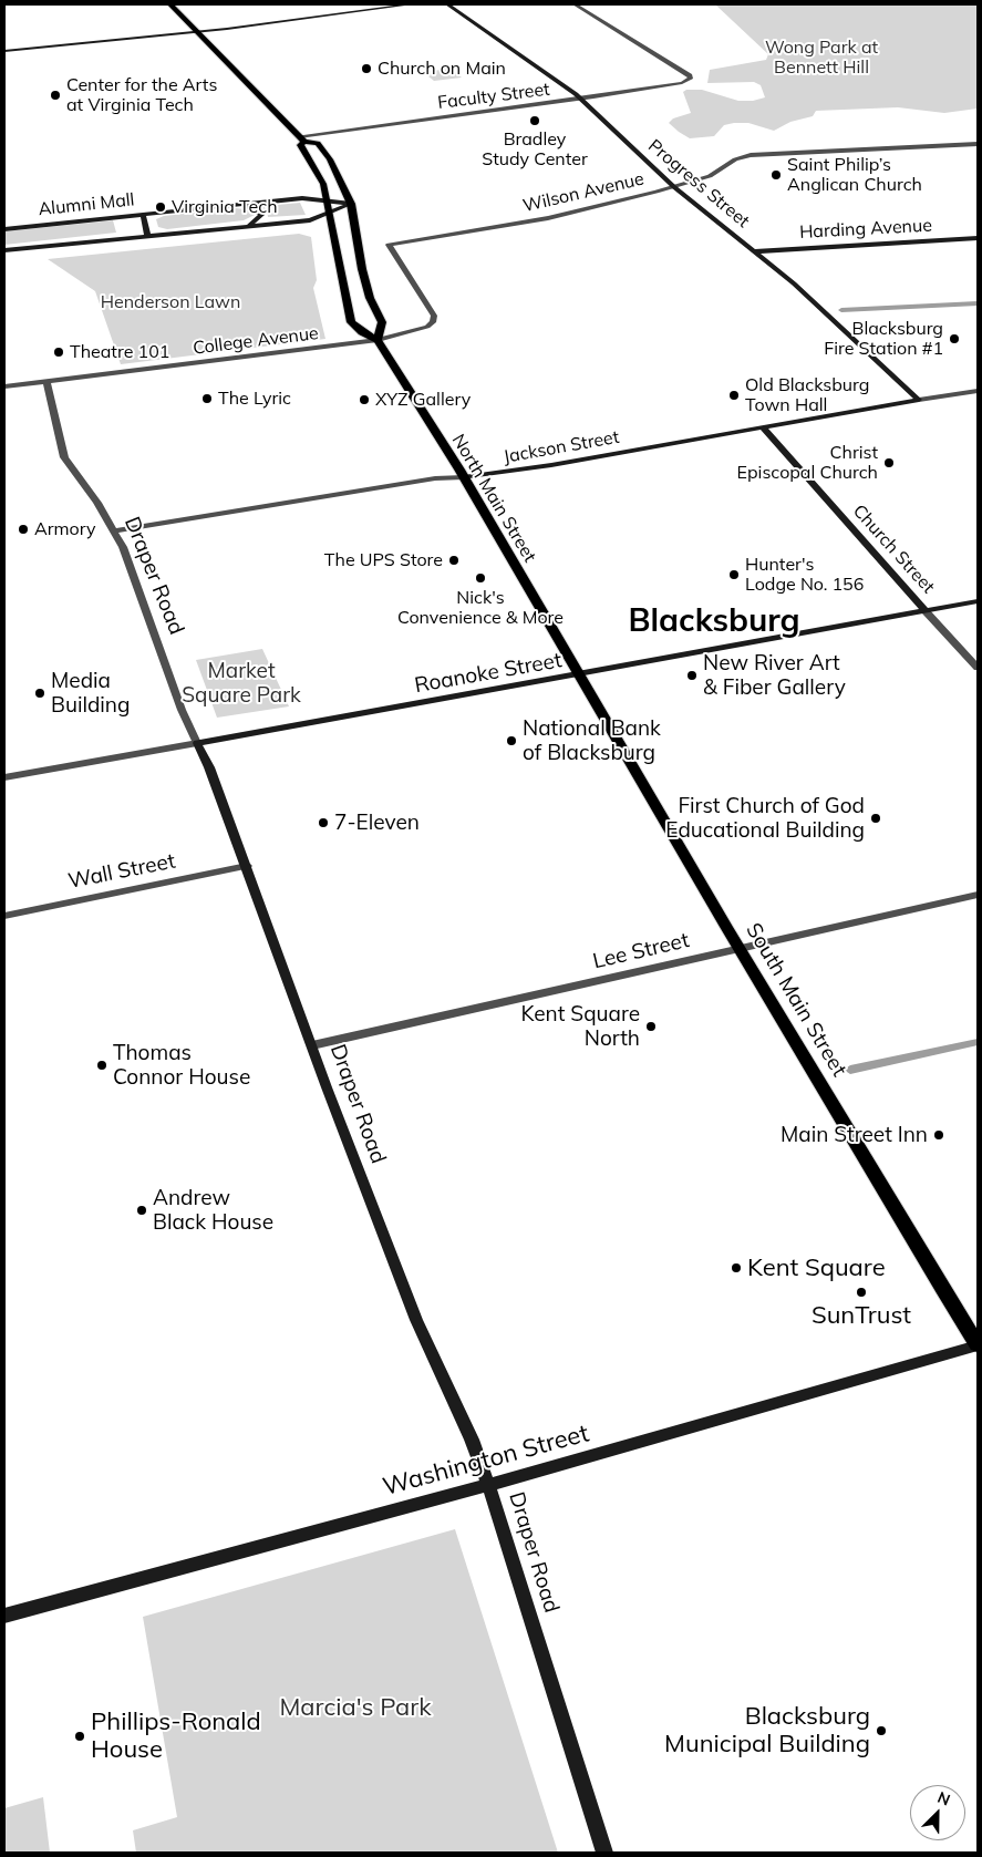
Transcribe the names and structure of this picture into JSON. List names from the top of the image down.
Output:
{
  "streets": {
    "main road": ["North Main Street", "South Main Street"],
    "street": [
      "Faculty Street",
      "Progress Street",
      "Wilson Avenue",
      "Alumni Mall",
      "Harding Avenue",
      "College Avenue",
      "Jackson Street",
      "Church Street",
      "Draper Road",
      "Roanoke Street",
      "Wall Street",
      "Lee Street",
      "Washington Street"
    ]
  },
  "crossings": [
    ["Faculty Street", "Progress Street"],
    ["Faculty Street", "North Main Street"],
    ["Progress Street", "Wilson Avenue"],
    ["Progress Street", "Harding Avenue"],
    ["Progress Street", "Jackson Street"],
    ["Wilson Avenue", "College Avenue"],
    ["Alumni Mall", "North Main Street"],
    ["College Avenue", "North Main Street"],
    ["College Avenue", "Draper Road"],
    ["Jackson Street", "North Main Street"],
    ["Jackson Street", "Church Street"],
    ["Jackson Street", "Draper Road"],
    ["North Main Street", "Roanoke Street"],
    ["North Main Street", "South Main Street"],
    ["Church Street", "Roanoke Street"],
    ["Draper Road", "Roanoke Street"],
    ["Draper Road", "Wall Street"],
    ["Draper Road", "Lee Street"],
    ["Draper Road", "Washington Street"],
    ["Roanoke Street", "South Main Street"],
    ["Lee Street", "South Main Street"],
    ["South Main Street", "Washington Street"]
  ],
  "districts": ["Blacksburg"],
  "parks": [
    "Wong Park at Bennett Hill",
    "Henderson Lawn",
    "Market Square Park",
    "Marcia's Park"
  ],
  "places": [
    "Church on Main",
    "Center for the Arts at Virginia Tech",
    "Bradley Study Center",
    "Saint Philip’s Anglican Church",
    "Virginia Tech",
    "Blacksburg Fire Station #1",
    "Theatre 101",
    "Old Blacksburg Town Hall",
    "The Lyric",
    "XYZ Gallery",
    "Christ Episcopal Church",
    "Armory",
    "The UPS Store",
    "Hunter's Lodge No. 156",
    "Nick's Convenience & More",
    "New River Art & Fiber Gallery",
    "Media Building",
    "National Bank of Blacksburg",
    "First Church of God Educational Building",
    "7-Eleven",
    "Kent Square North",
    "Thomas Connor House",
    "Main Street Inn",
    "Andrew Black House",
    "Kent Square",
    "SunTrust",
    "Blacksburg Municipal Building",
    "Phillips-Ronald House"
  ],
  "north": "top right"
}
